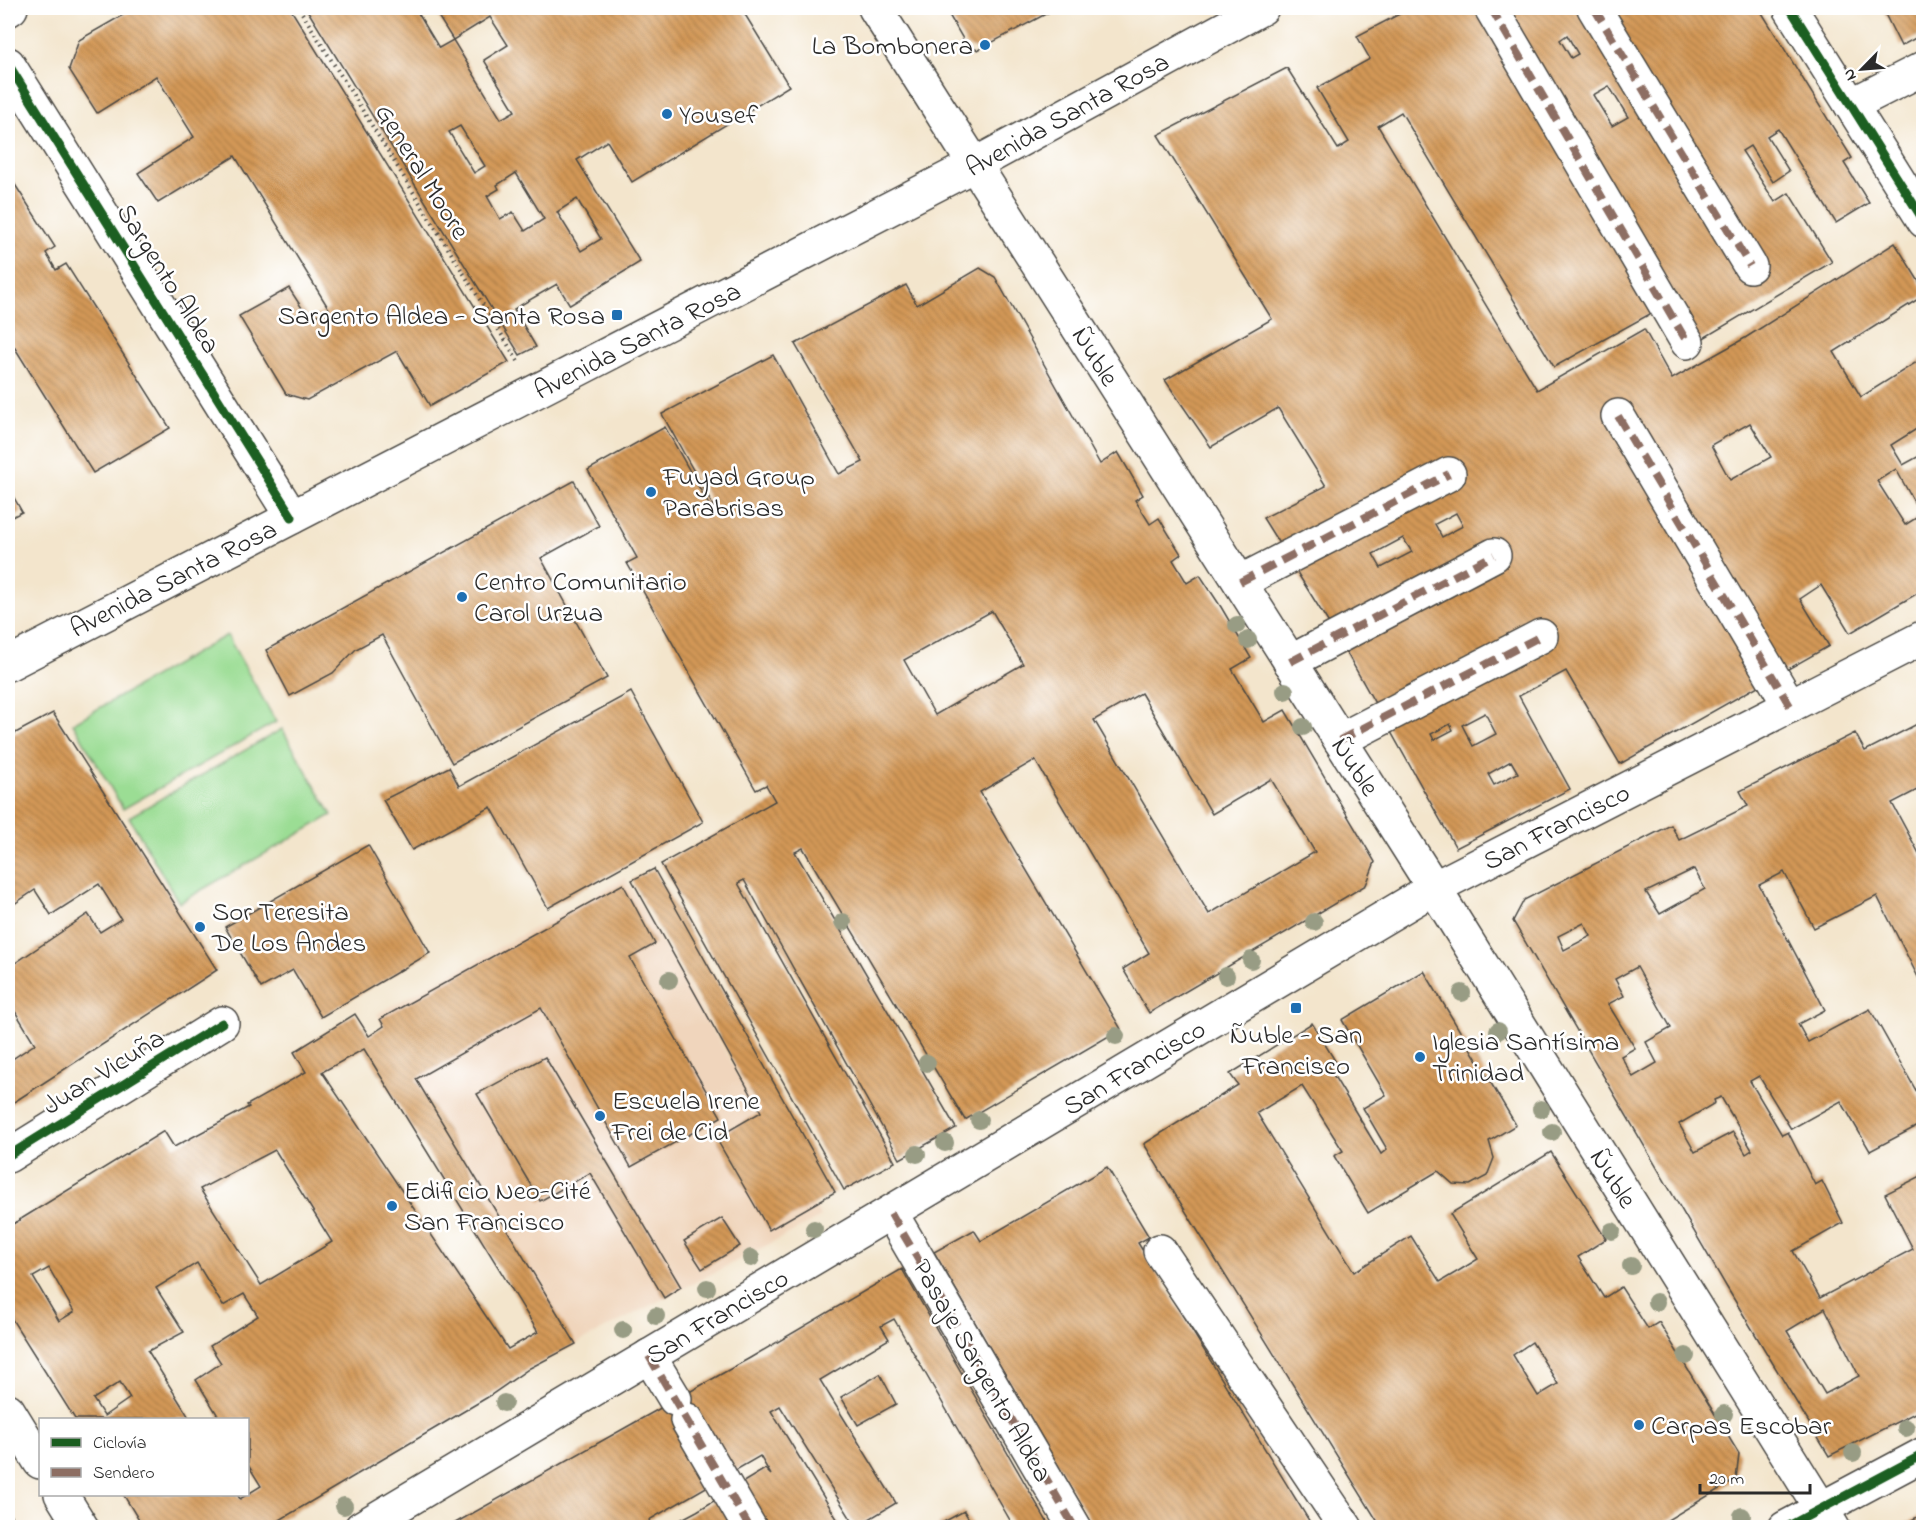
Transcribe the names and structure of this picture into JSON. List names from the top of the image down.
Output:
{
  "streets": {
    "main road": [
      "Avenida Santa Rosa",
      "Sargento Aldea",
      "Ñuble",
      "San Francisco",
      "Juan Vicuña",
      "Pasaje Sargento Aldea"
    ],
    "path": ["General Moore"]
  },
  "crossings": [
    ["Avenida Santa Rosa", "Sargento Aldea"],
    ["Avenida Santa Rosa", "Ñuble"],
    ["Ñuble", "San Francisco"],
    ["San Francisco", "Pasaje Sargento Aldea"]
  ],
  "places": {
    "other": [
      "La Bombonera",
      "Yousef",
      "Fuyad Group Parabrisas",
      "Centro Comunitario Carol Urzua",
      "Sor Teresita De Los Andes",
      "Iglesia Santísima Trinidad",
      "Escuela Irene Frei de Cid",
      "Edificio Neo-Cité San Francisco",
      "Carpas Escobar"
    ],
    "transit": ["Sargento Aldea - Santa Rosa", "Ñuble - San Francisco"]
  },
  "legend": ["Ciclovía", "Sendero"],
  "scale_bar": "20 m",
  "north": "bottom left"
}
